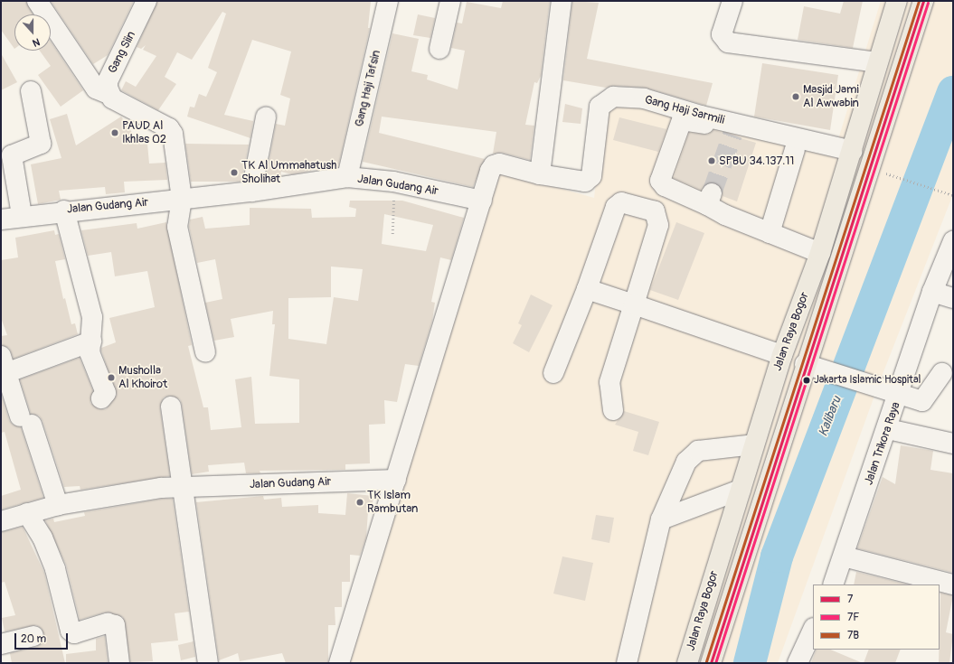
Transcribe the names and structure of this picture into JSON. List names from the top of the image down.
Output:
{
  "streets": {
    "highway": ["Jalan Raya Bogor"],
    "street": [
      "Gang Siin",
      "Gang Haji Tafsin",
      "Gang Haji Sarmili",
      "Jalan Gudang Air",
      "Jalan Trikora Raya"
    ]
  },
  "crossings": [
    ["Gang Haji Tafsin", "Jalan Gudang Air"],
    ["Gang Haji Sarmili", "Jalan Raya Bogor"]
  ],
  "water": ["Kalibaru"],
  "places": [
    "Masjid Jami Al Awwabin",
    "PAUD Al Ikhlas 02",
    "SPBU 34.137.11",
    "TK Al Ummahatush Sholihat",
    "Musholla Al Khoirot",
    "Jakarta Islamic Hospital",
    "TK Islam Rambutan"
  ],
  "lines": ["transit line 7", "transit line 7B", "transit line 7F"],
  "legend": ["7", "7F", "7B"],
  "scale_bar": "20 m",
  "north": "bottom"
}
